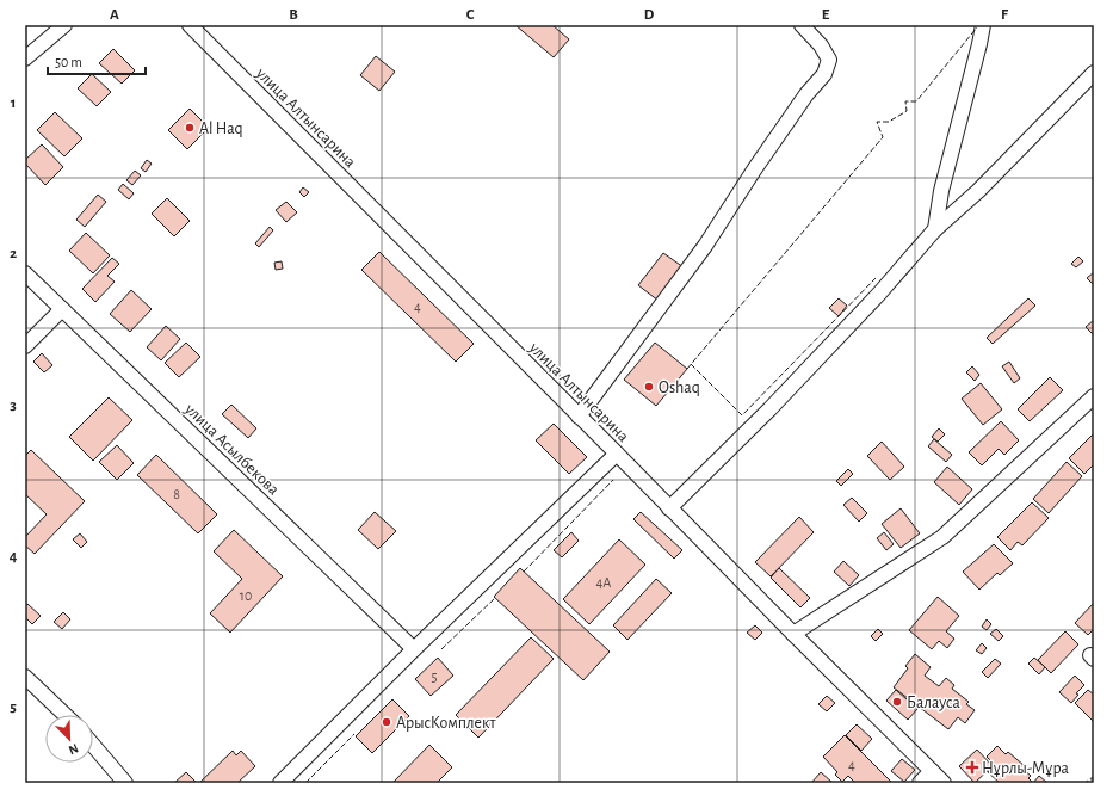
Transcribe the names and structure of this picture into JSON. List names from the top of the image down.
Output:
{
  "streets": {
    "street": ["улица Алтынсарина", "улица Асылбекова"]
  },
  "places": {
    "other": [
      "Al Haq",
      "Oshaq",
      "Балауса",
      "АрысКомплект"
    ],
    "health": ["Нұрлы-Мұра"]
  },
  "house_numbers": [
    "4",
    "8",
    "4А",
    "10",
    "5",
    "4"
  ],
  "scale_bar": "50 m",
  "north": "bottom right",
  "grid": {
    "columns": [
      "A",
      "B",
      "C",
      "D",
      "E",
      "F"
    ],
    "rows": [
      "1",
      "2",
      "3",
      "4",
      "5"
    ]
  }
}
